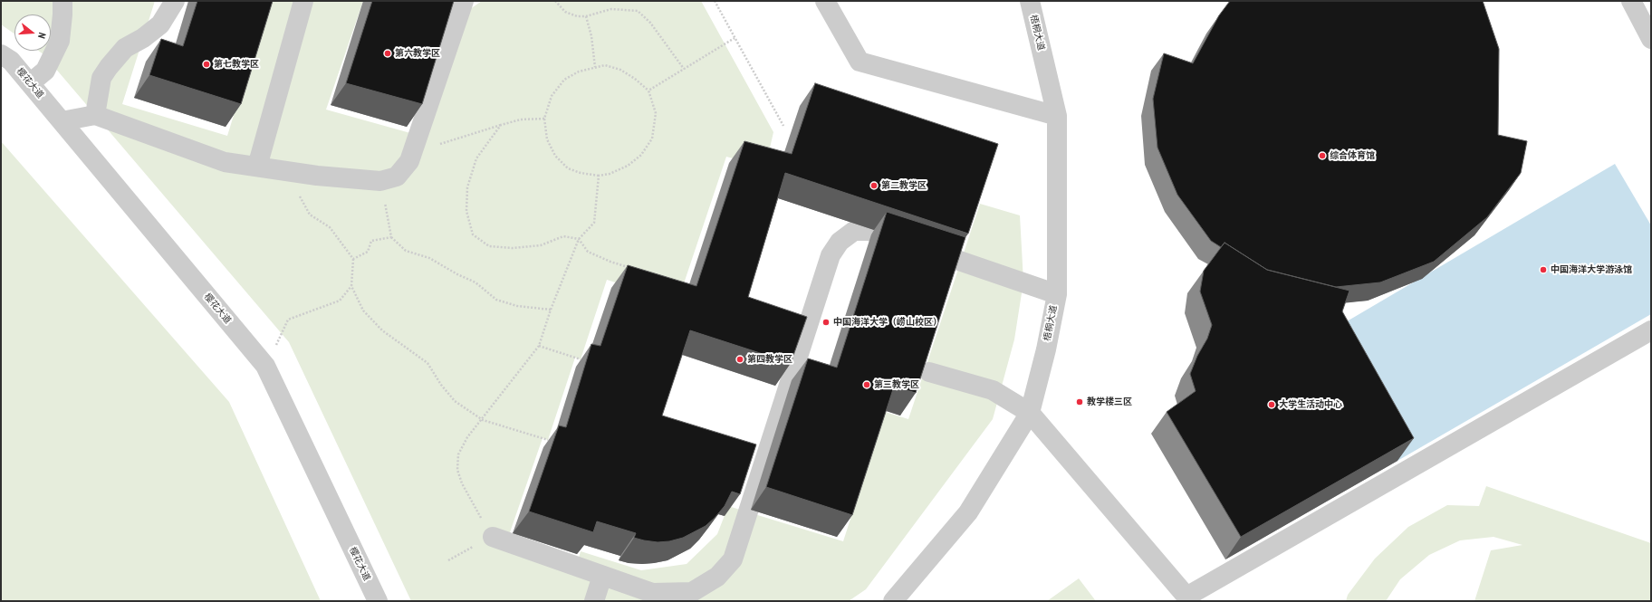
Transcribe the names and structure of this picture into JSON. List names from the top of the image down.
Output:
{
  "streets": {
    "lane": ["梧桐大道", "樱花大道"]
  },
  "places": [
    "第六教学区",
    "第七教学区",
    "综合体育馆",
    "第二教学区",
    "中国海洋大学游泳馆",
    "中国海洋大学（崂山校区）",
    "第四教学区",
    "第三教学区",
    "教学楼三区",
    "大学生活动中心"
  ],
  "north": "right"
}
